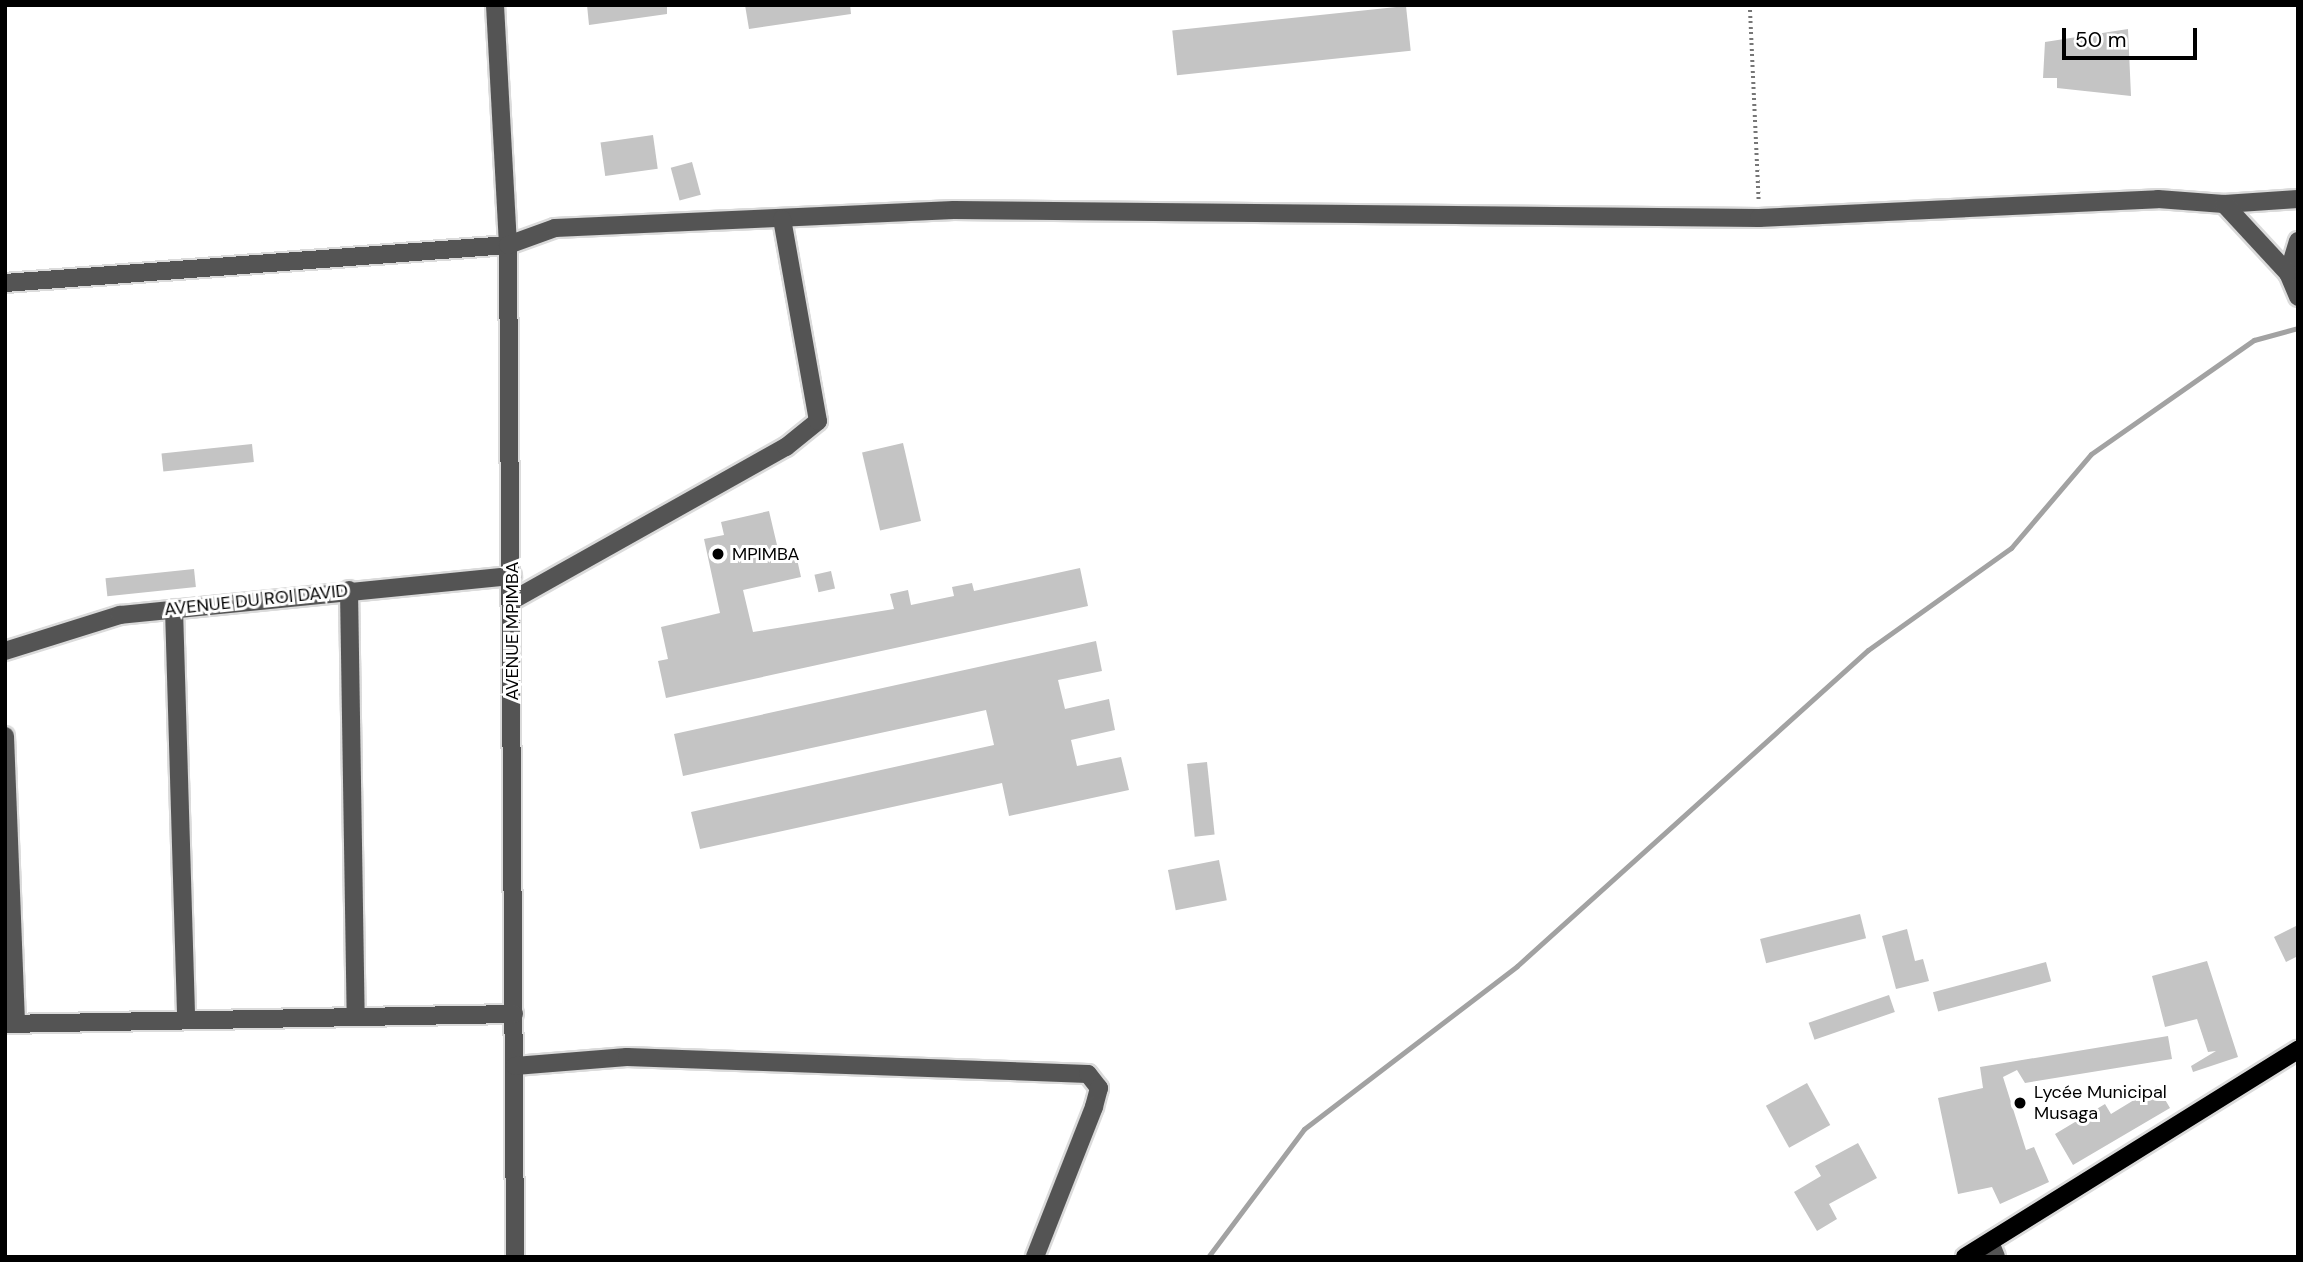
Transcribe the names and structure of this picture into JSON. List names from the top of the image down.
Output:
{
  "streets": {
    "street": ["AVENUE DU ROI DAVID", "AVENUE MPIMBA"]
  },
  "crossings": [
    ["AVENUE DU ROI DAVID", "AVENUE MPIMBA"]
  ],
  "places": ["MPIMBA", "Lycée Municipal Musaga"],
  "scale_bar": "50 m"
}
